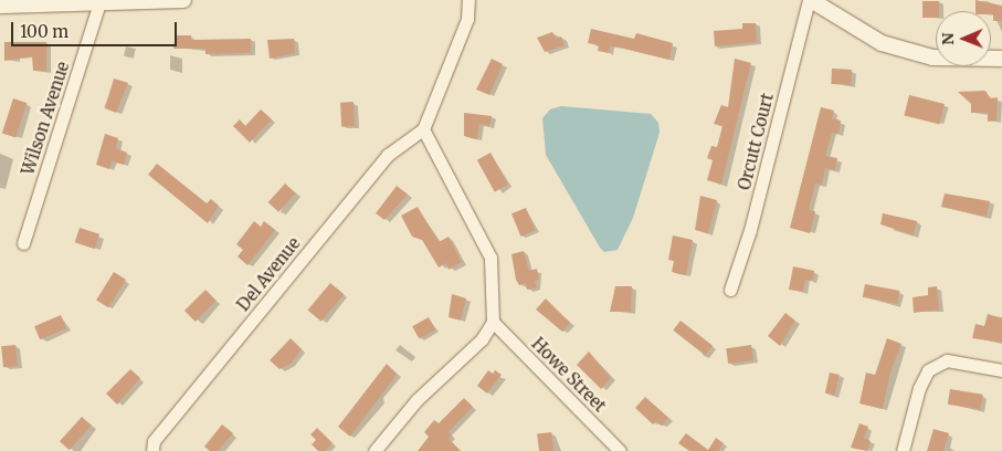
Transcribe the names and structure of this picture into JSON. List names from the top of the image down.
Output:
{
  "streets": {
    "street": [
      "Wilson Avenue",
      "Orcutt Court",
      "Del Avenue",
      "Howe Street"
    ]
  },
  "scale_bar": "100 m",
  "north": "left"
}
